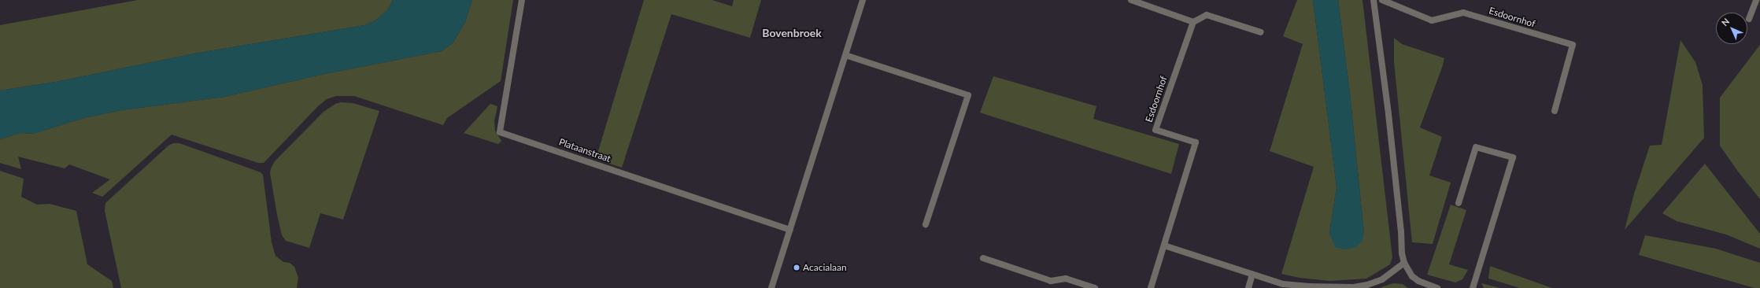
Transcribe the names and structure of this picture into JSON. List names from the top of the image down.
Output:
{
  "streets": {
    "street": ["Esdoornhof", "Plataanstraat"]
  },
  "districts": ["Bovenbroek"],
  "places": ["Acacialaan"],
  "north": "top left"
}
